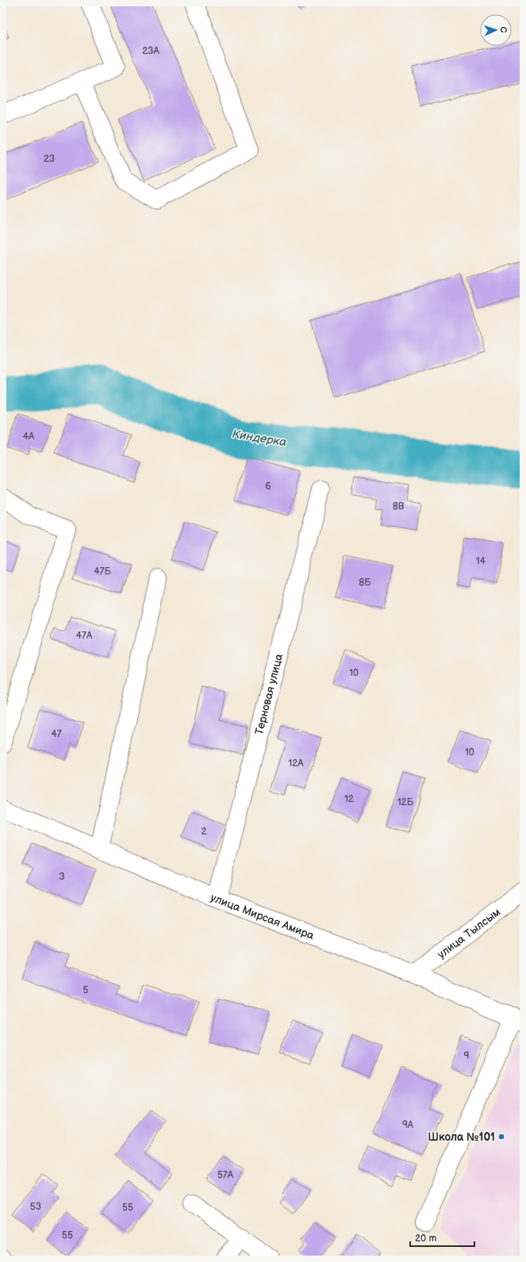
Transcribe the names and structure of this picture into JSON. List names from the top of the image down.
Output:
{
  "streets": {
    "street": ["Терновая улица", "улица Мирсая Амира", "улица Тылсым"]
  },
  "crossings": [
    ["Терновая улица", "улица Мирсая Амира"],
    ["улица Мирсая Амира", "улица Тылсым"]
  ],
  "water": ["Киндерка"],
  "places": ["Школа №101"],
  "house_numbers": [
    "23А",
    "23",
    "4А",
    "6",
    "8В",
    "14",
    "47Б",
    "8Б",
    "47А",
    "10",
    "47",
    "10",
    "12А",
    "12",
    "12Б",
    "2",
    "3",
    "5",
    "9",
    "9А",
    "57А",
    "53",
    "55",
    "55"
  ],
  "scale_bar": "20 m",
  "north": "right"
}
